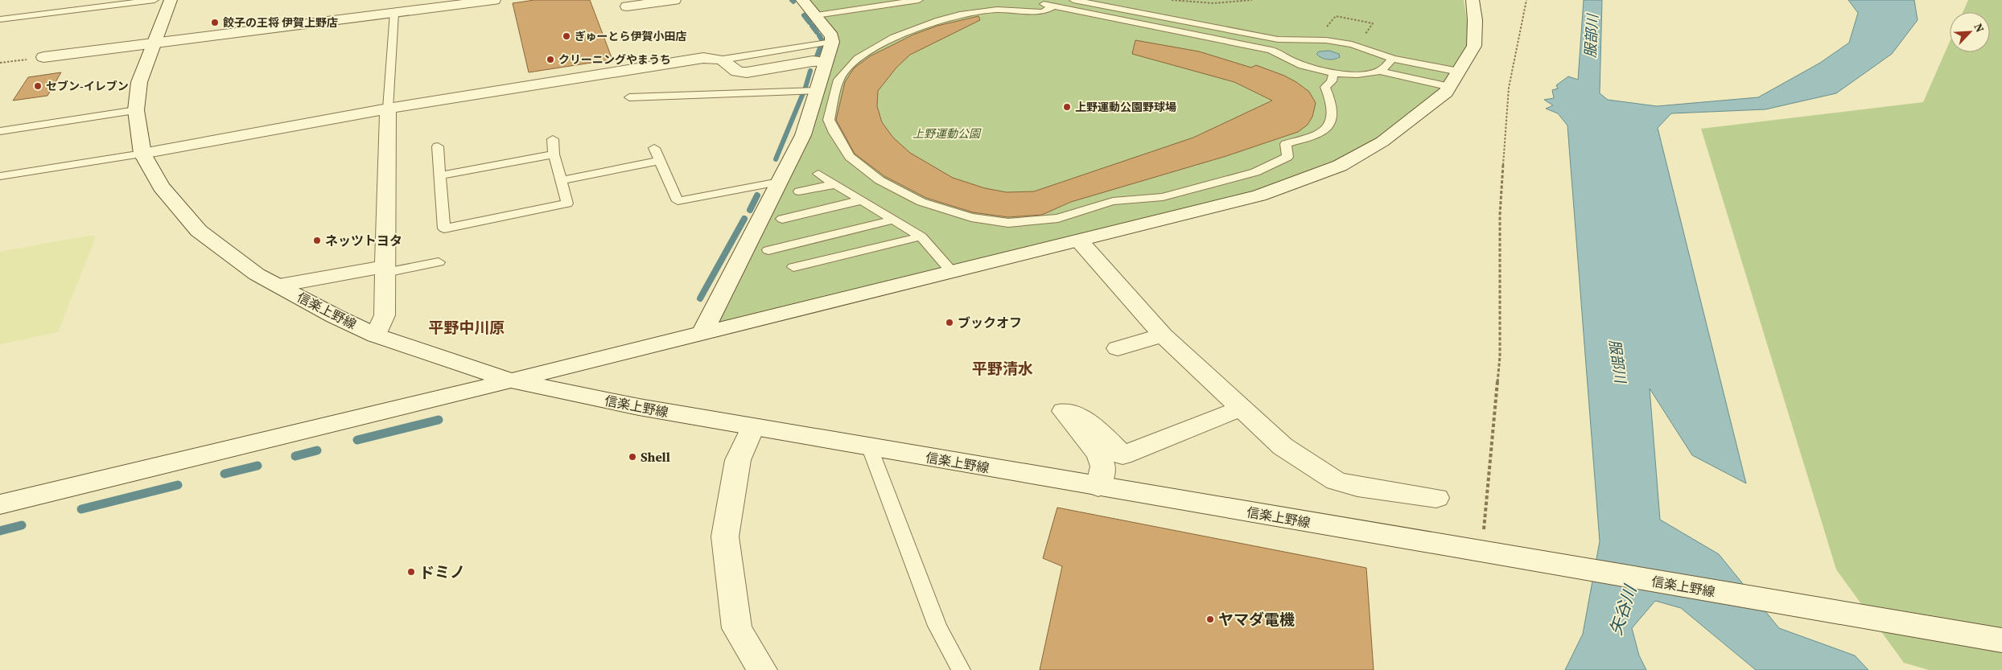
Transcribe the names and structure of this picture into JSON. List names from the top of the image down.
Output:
{
  "streets": {
    "street": ["信楽上野線"]
  },
  "districts": ["平野中川原", "平野清水"],
  "water": ["服部川", "矢谷川"],
  "parks": ["上野運動公園"],
  "places": [
    "餃子の王将 伊賀上野店",
    "ぎゅーとら伊賀小田店",
    "クリーニングやまうち",
    "セブン-イレブン",
    "上野運動公園野球場",
    "ネッツトヨタ",
    "ブックオフ",
    "Shell",
    "ドミノ",
    "ヤマダ電機"
  ],
  "north": "top right"
}
